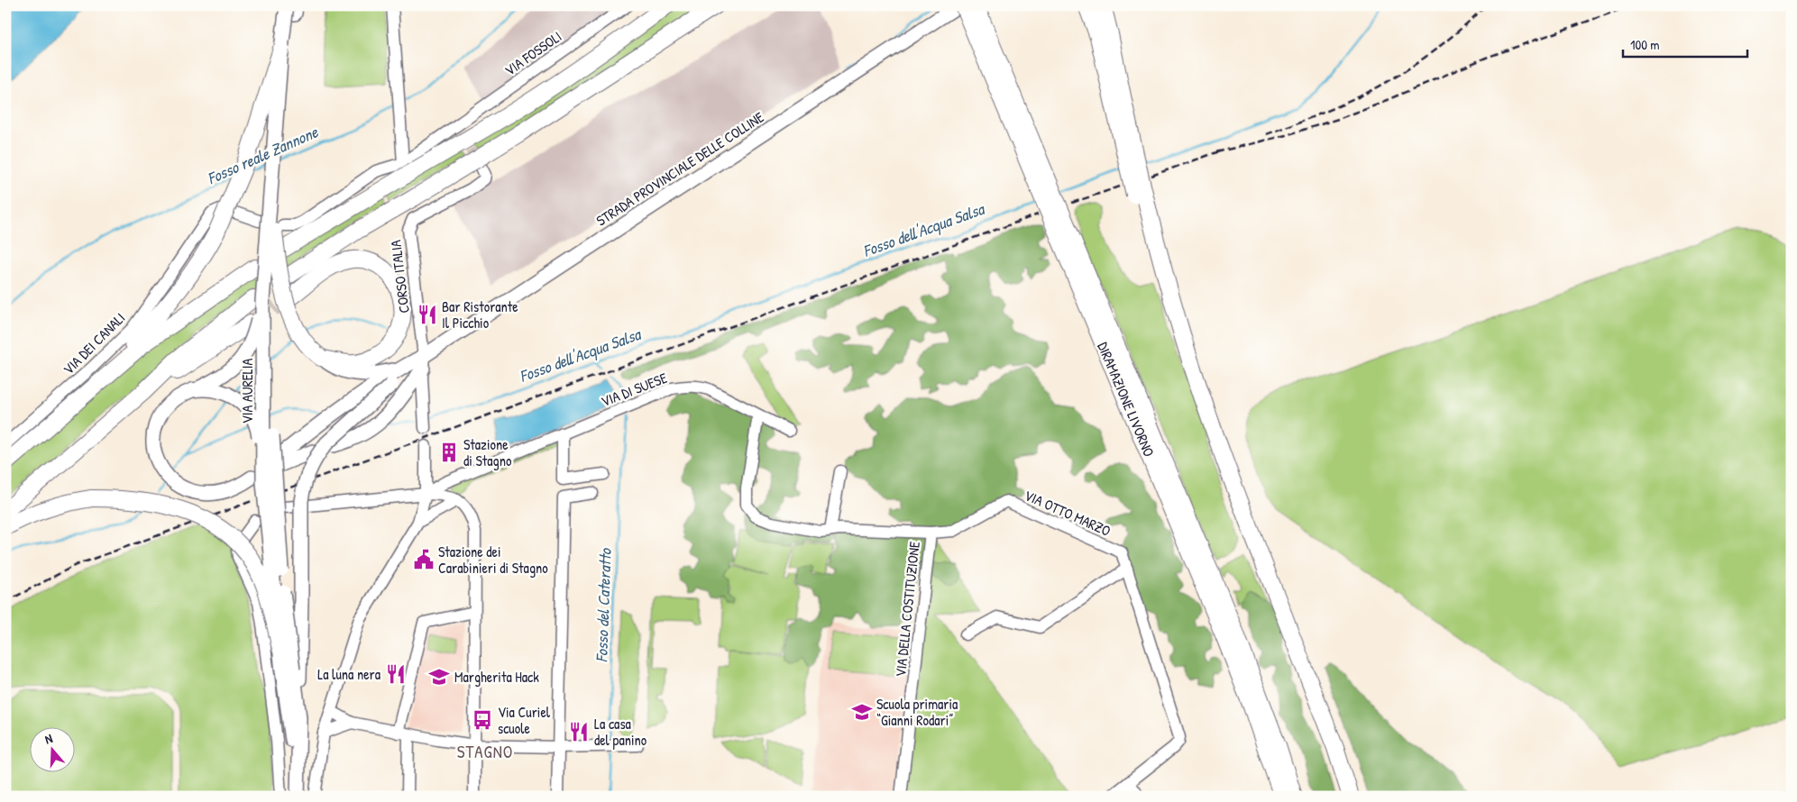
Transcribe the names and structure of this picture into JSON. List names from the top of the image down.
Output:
{
  "streets": {
    "highway": ["DIRAMAZIONE LIVORNO"],
    "main road": ["STRADA PROVINCIALE DELLE COLLINE", "VIA AURELIA"],
    "street": [
      "VIA FOSSOLI",
      "CORSO ITALIA",
      "VIA DEI CANALI",
      "VIA DI SUESE",
      "VIA OTTO MARZO",
      "VIA DELLA COSTITUZIONE"
    ]
  },
  "crossings": [
    ["STRADA PROVINCIALE DELLE COLLINE", "CORSO ITALIA"],
    ["STRADA PROVINCIALE DELLE COLLINE", "DIRAMAZIONE LIVORNO"],
    ["VIA DI SUESE", "VIA OTTO MARZO"],
    ["VIA OTTO MARZO", "VIA DELLA COSTITUZIONE"]
  ],
  "districts": ["STAGNO"],
  "water": ["Fosso reale Zannone", "Fosso dell'Acqua Salsa", "Fosso del Cateratto"],
  "places": {
    "restaurant": ["Bar Ristorante Il Picchio", "La luna nera", "La casa del panino"],
    "building": ["Stazione di Stagno"],
    "public building": ["Stazione dei Carabinieri di Stagno"],
    "school or university": ["Margherita Hack", "Scuola primaria “Gianni Rodari”"],
    "bus stop": ["Via Curiel scuole"]
  },
  "scale_bar": "100 m",
  "north": "top"
}
